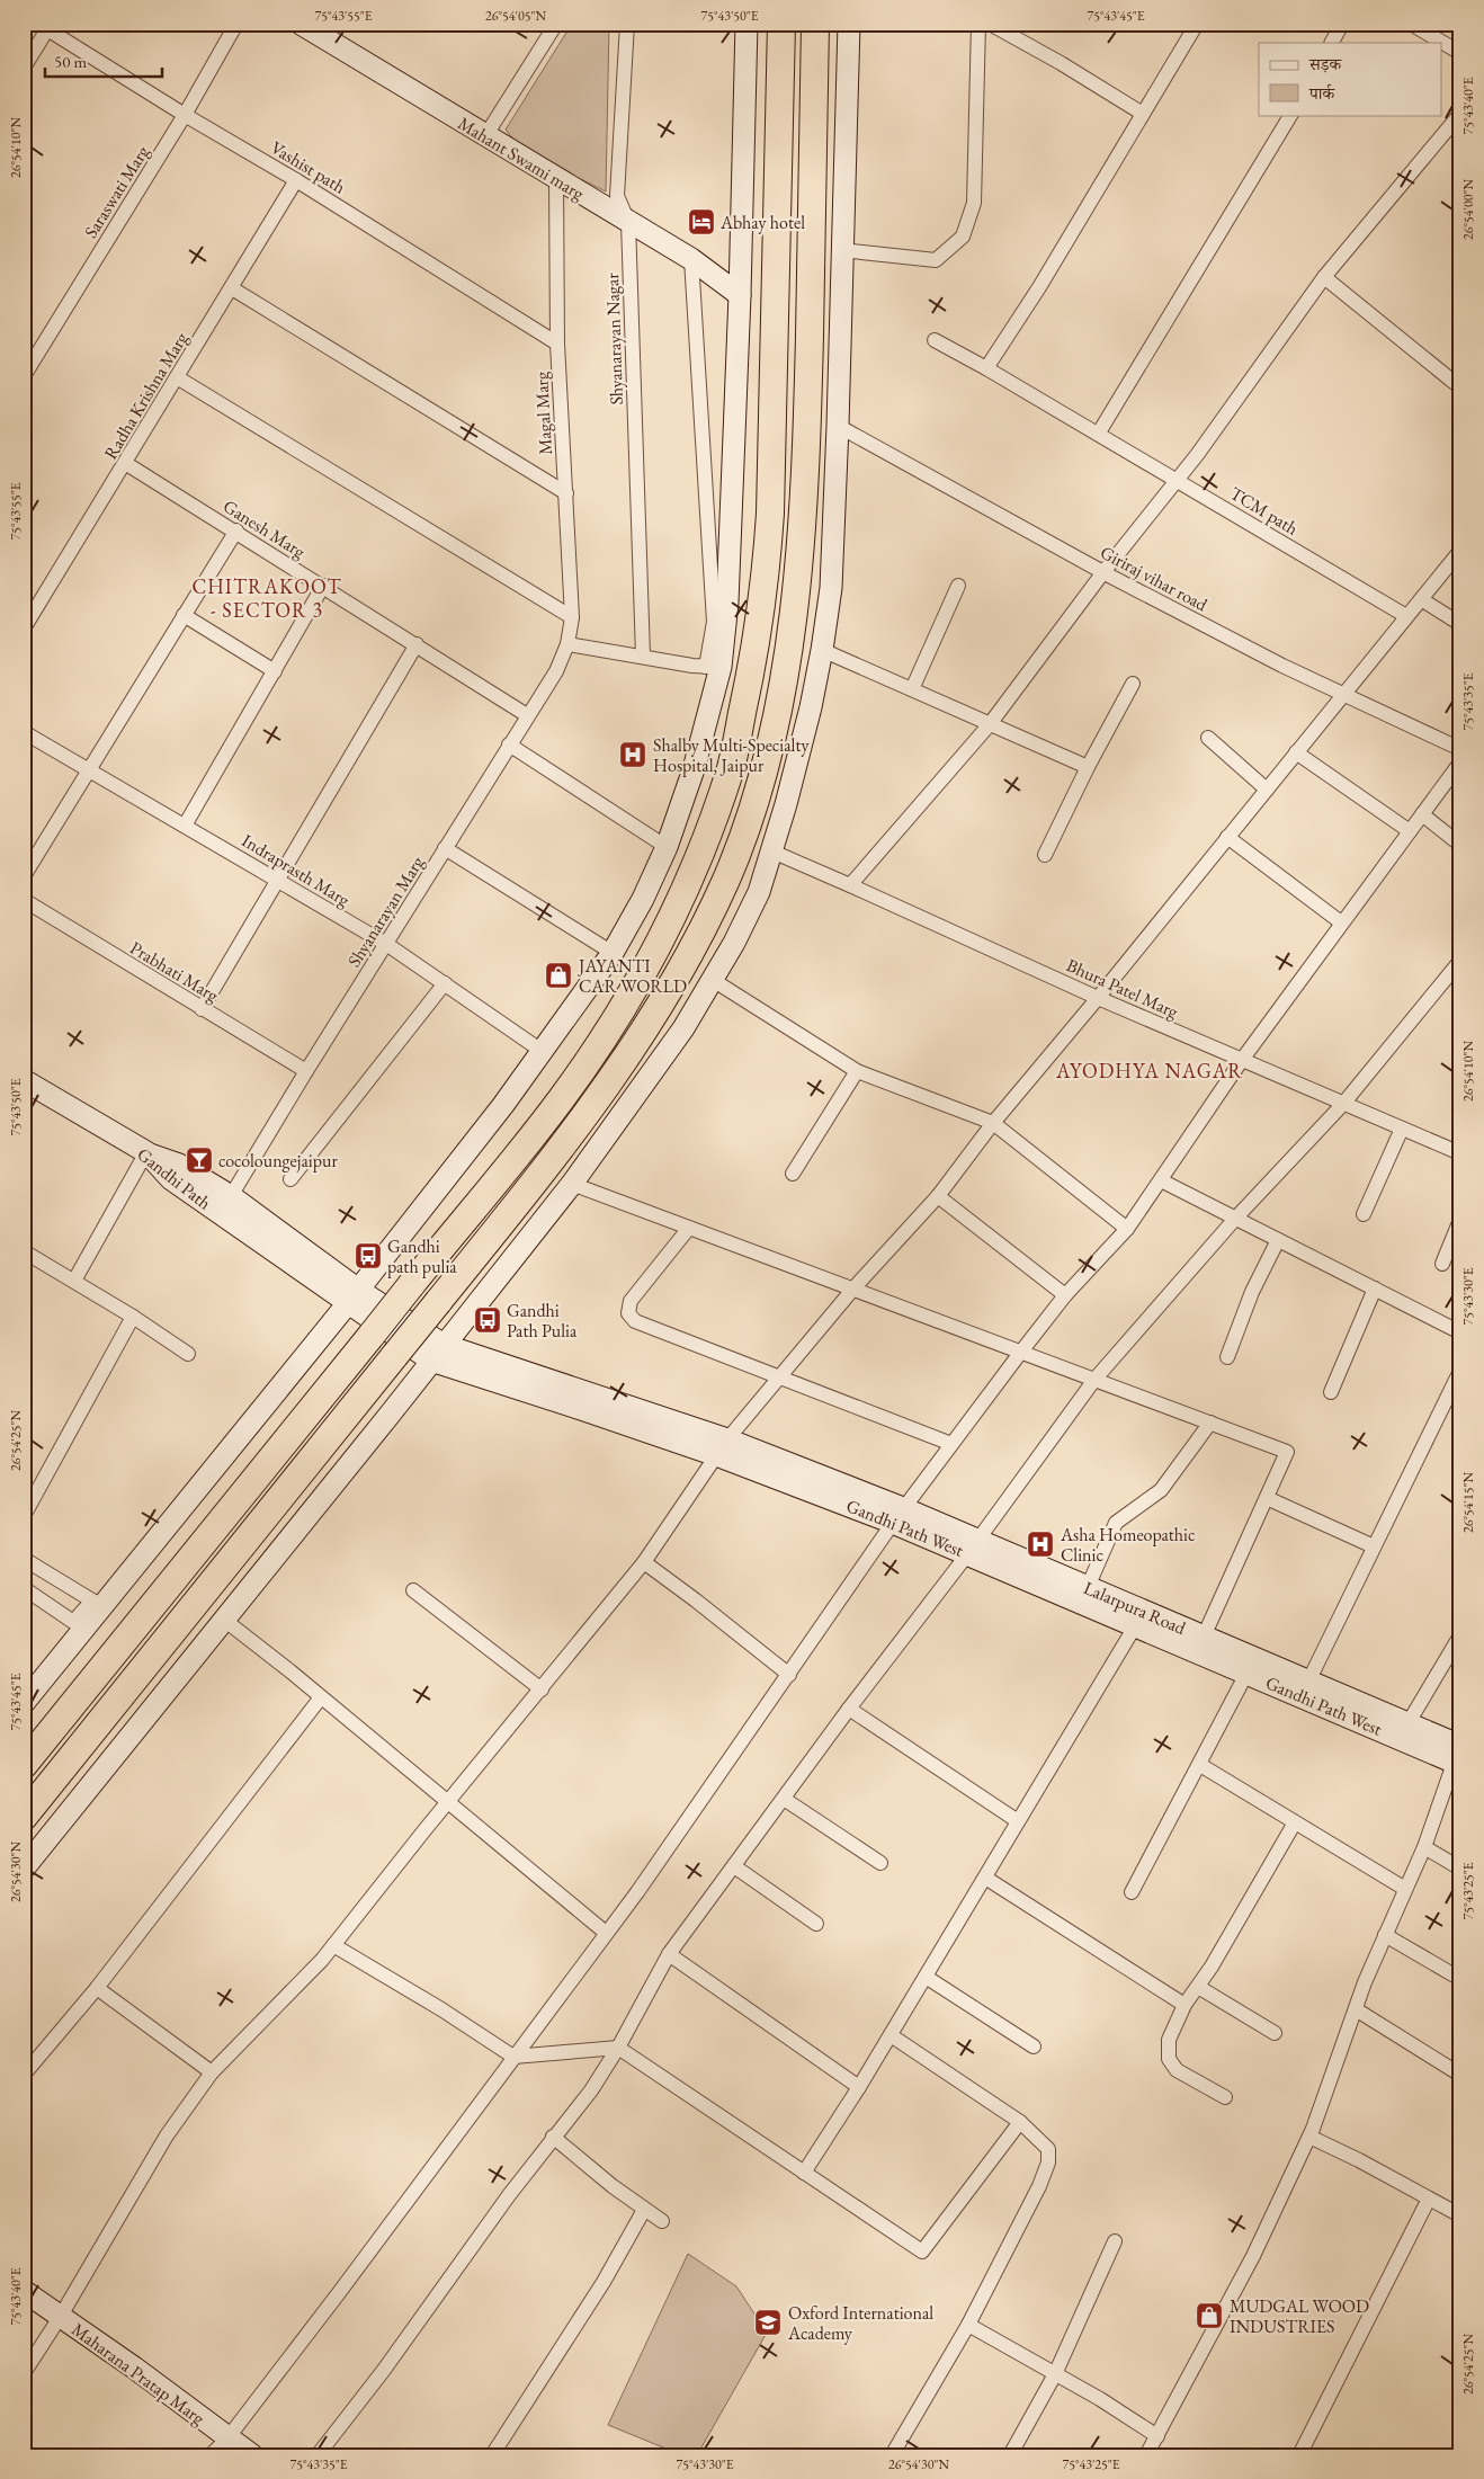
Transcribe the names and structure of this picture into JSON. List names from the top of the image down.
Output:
{
  "streets": {
    "street": [
      "Mahant Swami marg",
      "Vashist path",
      "Saraswati Marg",
      "Shyanarayan Nagar",
      "Radha Krishna Marg",
      "Magal Marg",
      "TCM path",
      "Ganesh Marg",
      "Giriraj vihar road",
      "Indraprasth Marg",
      "Shyanarayan Marg",
      "Prabhati Marg",
      "Bhura Patel Marg",
      "Gandhi Path",
      "Gandhi Path West",
      "Lalarpura Road",
      "Maharana Pratap Marg"
    ]
  },
  "crossings": [
    ["Mahant Swami marg", "Shyanarayan Nagar"],
    ["Mahant Swami marg", "Magal Marg"],
    ["Vashist path", "Saraswati Marg"],
    ["Vashist path", "Radha Krishna Marg"],
    ["Vashist path", "Magal Marg"],
    ["Radha Krishna Marg", "Ganesh Marg"],
    ["Magal Marg", "Shyanarayan Marg"],
    ["Ganesh Marg", "Shyanarayan Marg"],
    ["Indraprasth Marg", "Shyanarayan Marg"],
    ["Shyanarayan Marg", "Prabhati Marg"],
    ["Gandhi Path West", "Lalarpura Road"]
  ],
  "districts": ["CHITRAKOOT - SECTOR 3", "AYODHYA NAGAR"],
  "places": {
    "hotel": ["Abhay hotel"],
    "hospital": ["Shalby Multi-Specialty Hospital, Jaipur", "Asha Homeopathic Clinic"],
    "shop": ["JAYANTI CAR WORLD", "MUDGAL WOOD INDUSTRIES"],
    "bar": ["cocoloungejaipur"],
    "bus stop": ["Gandhi path pulia", "Gandhi Path Pulia"],
    "school or university": ["Oxford International Academy"]
  },
  "legend": ["सड़क", "पार्क"],
  "scale_bar": "50 m",
  "coordinates": [
    "75°43'55\"E",
    "26°54'05\"N",
    "75°43'50\"E",
    "75°43'45\"E",
    "75°43'40\"E",
    "26°54'10\"N",
    "26°54'00\"N",
    "75°43'35\"E",
    "75°43'30\"E",
    "26°54'25\"N",
    "26°54'15\"N",
    "26°54'30\"N",
    "75°43'25\"E"
  ]
}
